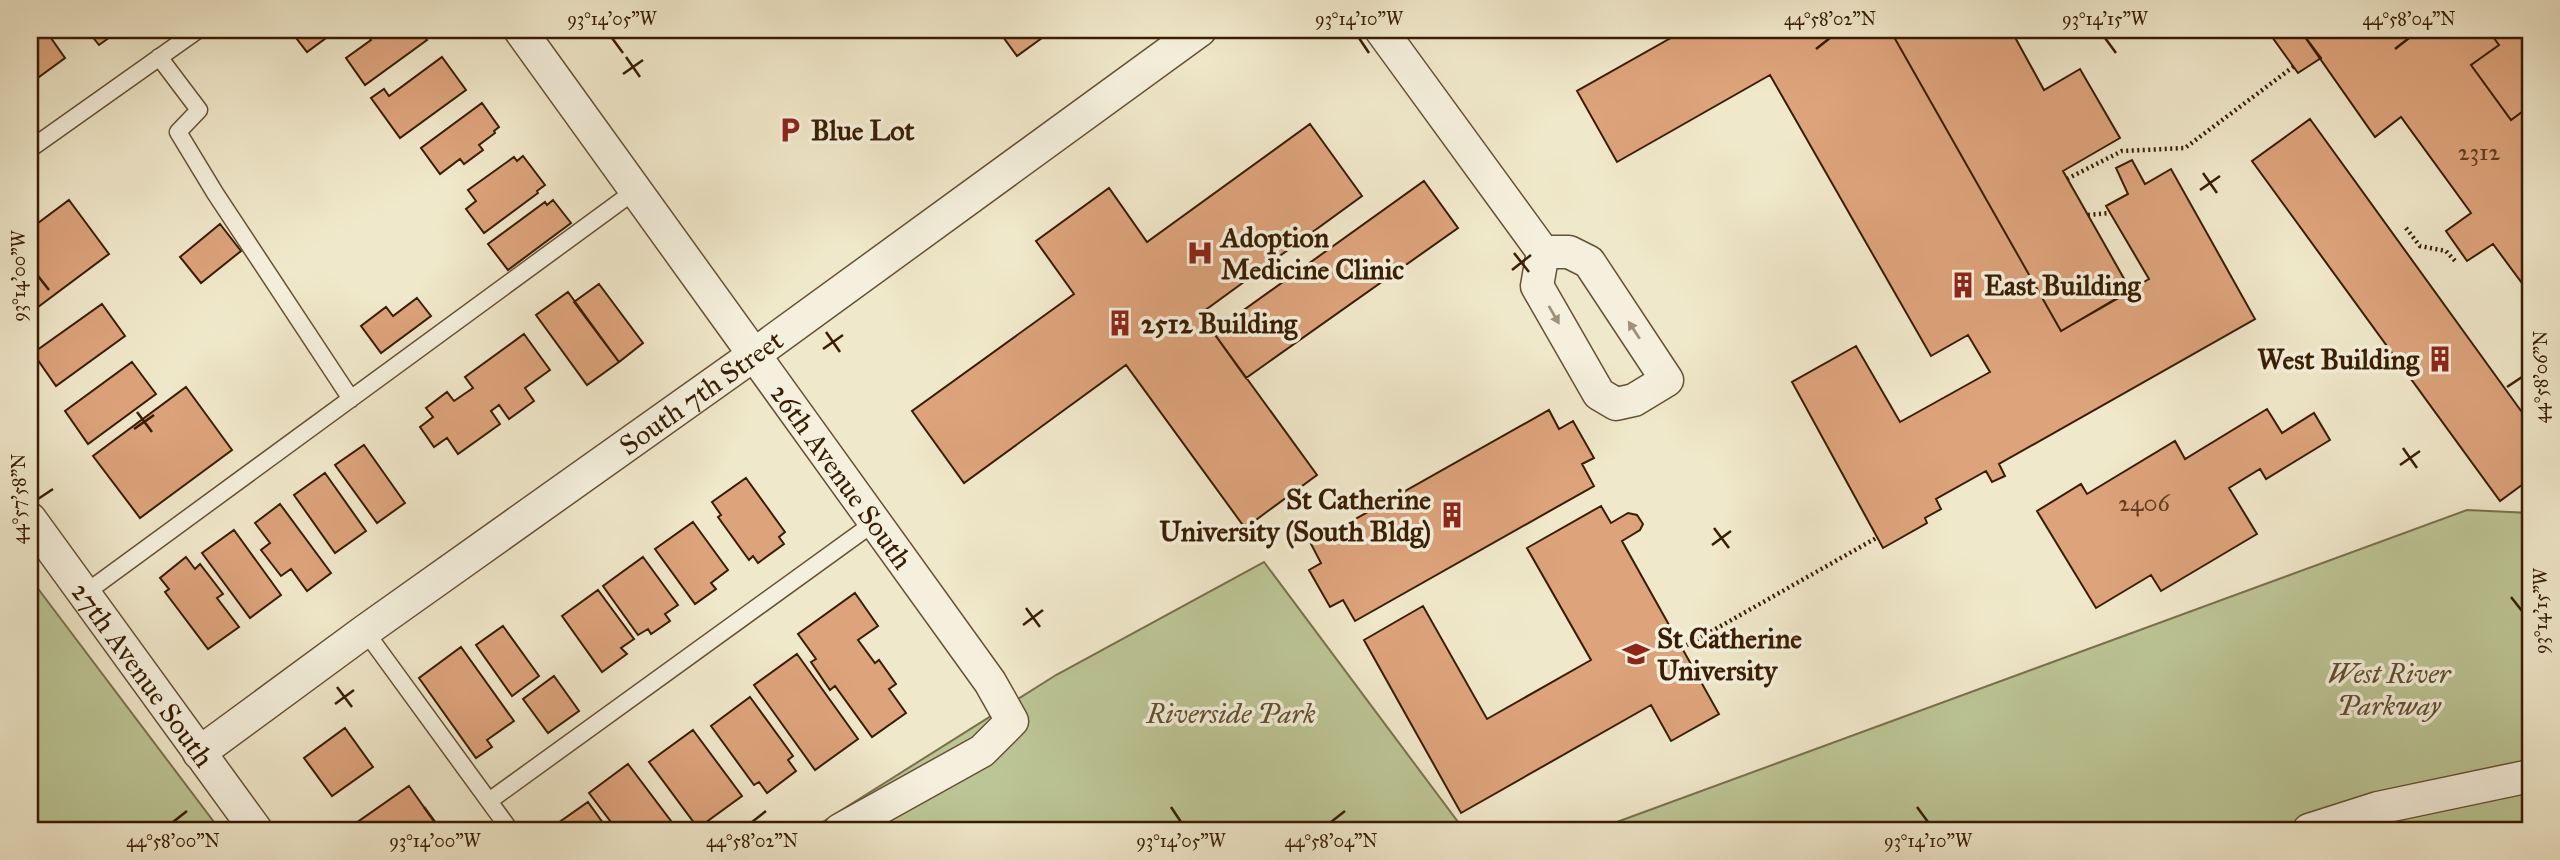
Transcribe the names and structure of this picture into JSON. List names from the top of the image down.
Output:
{
  "streets": {
    "street": ["South 7th Street", "26th Avenue South", "27th Avenue South"]
  },
  "crossings": [
    ["South 7th Street", "26th Avenue South"],
    ["South 7th Street", "27th Avenue South"]
  ],
  "parks": ["West River Parkway", "Riverside Park"],
  "places": {
    "parking": ["Blue Lot"],
    "hospital": ["Adoption Medicine Clinic"],
    "building": [
      "East Building",
      "2512 Building",
      "West Building",
      "St Catherine University (South Bldg)"
    ],
    "school or university": ["St Catherine University"]
  },
  "house_numbers": ["2312", "2406"],
  "coordinates": [
    "93°14'05\"W",
    "93°14'10\"W",
    "44°58'02\"N",
    "93°14'15\"W",
    "44°58'04\"N",
    "93°14'00\"W",
    "44°58'06\"N",
    "44°57'58\"N",
    "44°58'00\"N"
  ]
}
